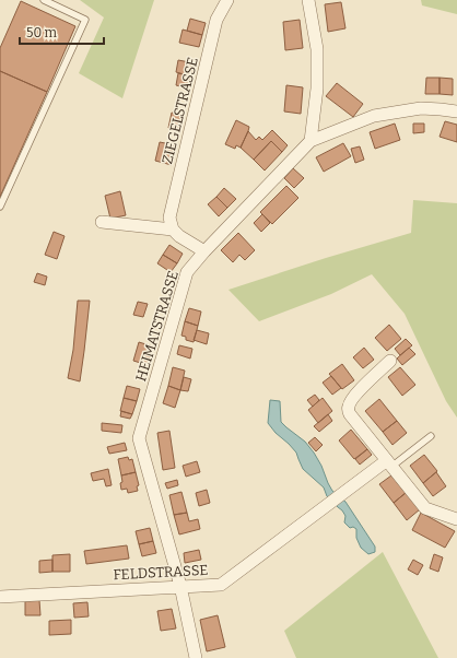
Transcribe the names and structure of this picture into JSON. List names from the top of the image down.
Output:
{
  "streets": {
    "street": ["ZIEGELSTRASSE", "HEIMATSTRASSE", "FELDSTRASSE"]
  },
  "crossings": [
    ["HEIMATSTRASSE", "FELDSTRASSE"]
  ],
  "scale_bar": "50 m"
}
